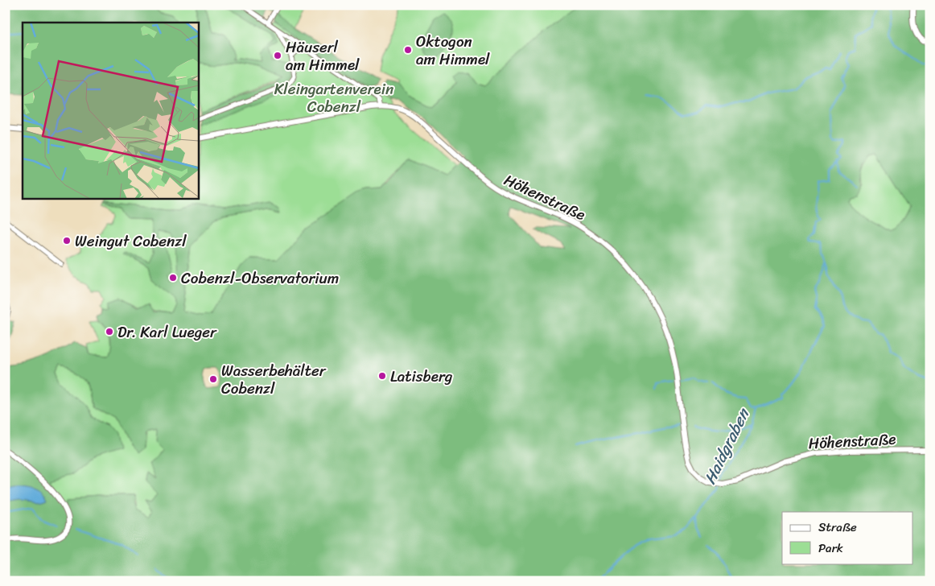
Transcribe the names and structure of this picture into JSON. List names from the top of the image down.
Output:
{
  "streets": {
    "street": ["Höhenstraße"]
  },
  "water": ["Haidgraben"],
  "parks": ["Kleingartenverein Cobenzl"],
  "places": [
    "Oktogon am Himmel",
    "Häuserl am Himmel",
    "Weingut Cobenzl",
    "Cobenzl-Observatorium",
    "Dr. Karl Lueger",
    "Latisberg",
    "Wasserbehälter Cobenzl"
  ],
  "legend": ["Straße", "Park"]
}
